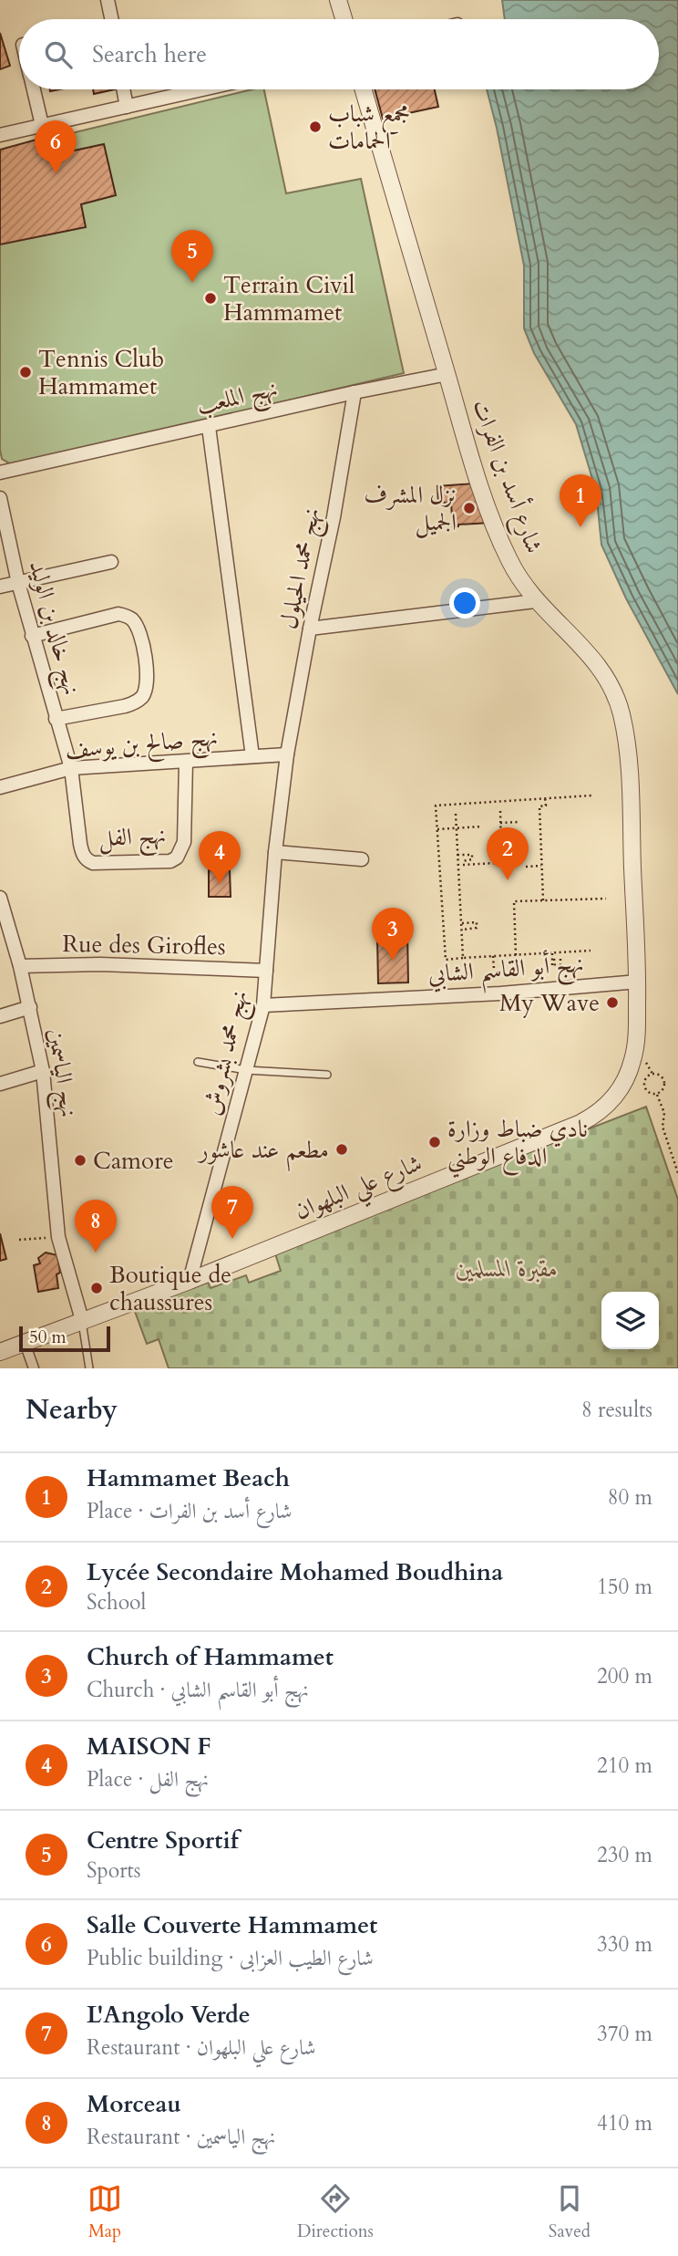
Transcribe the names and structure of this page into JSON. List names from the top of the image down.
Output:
{
  "streets": {
    "street": [
      "نهج الملعب",
      "شارع أسد بن الفرات",
      "نهج محمد الحيلول",
      "نهج خالد بن الوليد",
      "نهج صالح بن يوسف",
      "نهج الفل",
      "Rue des Girofles",
      "نهج أبو القاسم الشابي",
      "نهج محمد بشروش",
      "نهج الياسمين",
      "شارع علي البلهوان"
    ]
  },
  "crossings": [
    ["نهج الملعب", "شارع أسد بن الفرات"],
    ["نهج الملعب", "نهج محمد الحيلول"],
    ["شارع أسد بن الفرات", "نهج أبو القاسم الشابي"],
    ["شارع أسد بن الفرات", "شارع علي البلهوان"],
    ["نهج محمد الحيلول", "نهج صالح بن يوسف"],
    ["نهج محمد الحيلول", "نهج محمد بشروش"],
    ["نهج خالد بن الوليد", "نهج صالح بن يوسف"],
    ["نهج خالد بن الوليد", "نهج الفل"],
    ["نهج صالح بن يوسف", "نهج الفل"],
    ["نهج صالح بن يوسف", "نهج محمد بشروش"],
    ["Rue des Girofles", "نهج محمد بشروش"],
    ["Rue des Girofles", "نهج الياسمين"],
    ["نهج أبو القاسم الشابي", "نهج محمد بشروش"],
    ["نهج أبو القاسم الشابي", "شارع علي البلهوان"],
    ["نهج محمد بشروش", "شارع علي البلهوان"],
    ["نهج الياسمين", "شارع علي البلهوان"]
  ],
  "parks": ["مقبرة المسلمين"],
  "places": [
    "مجمع شباب الحمامات",
    "Terrain Civil Hammamet",
    "Tennis Club Hammamet",
    "نزل المشرف الجميل",
    "My Wave",
    "نادي ضباط وزارة الدفاع الوطني",
    "مطعم عند عاشور",
    "Camore",
    "Boutique de chaussures"
  ],
  "scale_bar": "50 m",
  "page": {
    "search": "Search here",
    "pins": [
      "6",
      "5",
      "1",
      "2",
      "4",
      "3",
      "7",
      "8"
    ],
    "scale": "50 m",
    "heading": ["Nearby", "8 results"],
    "list": [
      {
        "mark": "1",
        "name": "Hammamet Beach",
        "note": "Place · شارع أسد بن الفرات",
        "value": "80 m"
      },
      {
        "mark": "2",
        "name": "Lycée Secondaire Mohamed Boudhina",
        "note": "School",
        "value": "150 m"
      },
      {
        "mark": "3",
        "name": "Church of Hammamet",
        "note": "Church · نهج أبو القاسم الشابي",
        "value": "200 m"
      },
      {
        "mark": "4",
        "name": "MAISON F",
        "note": "Place · نهج الفل",
        "value": "210 m"
      },
      {
        "mark": "5",
        "name": "Centre Sportif",
        "note": "Sports",
        "value": "230 m"
      },
      {
        "mark": "6",
        "name": "Salle Couverte Hammamet",
        "note": "Public building · شارع الطيب العزابى",
        "value": "330 m"
      },
      {
        "mark": "7",
        "name": "L'Angolo Verde",
        "note": "Restaurant · شارع علي البلهوان",
        "value": "370 m"
      },
      {
        "mark": "8",
        "name": "Morceau",
        "note": "Restaurant · نهج الياسمين",
        "value": "410 m"
      }
    ],
    "nav": ["Map", "Directions", "Saved"]
  }
}
